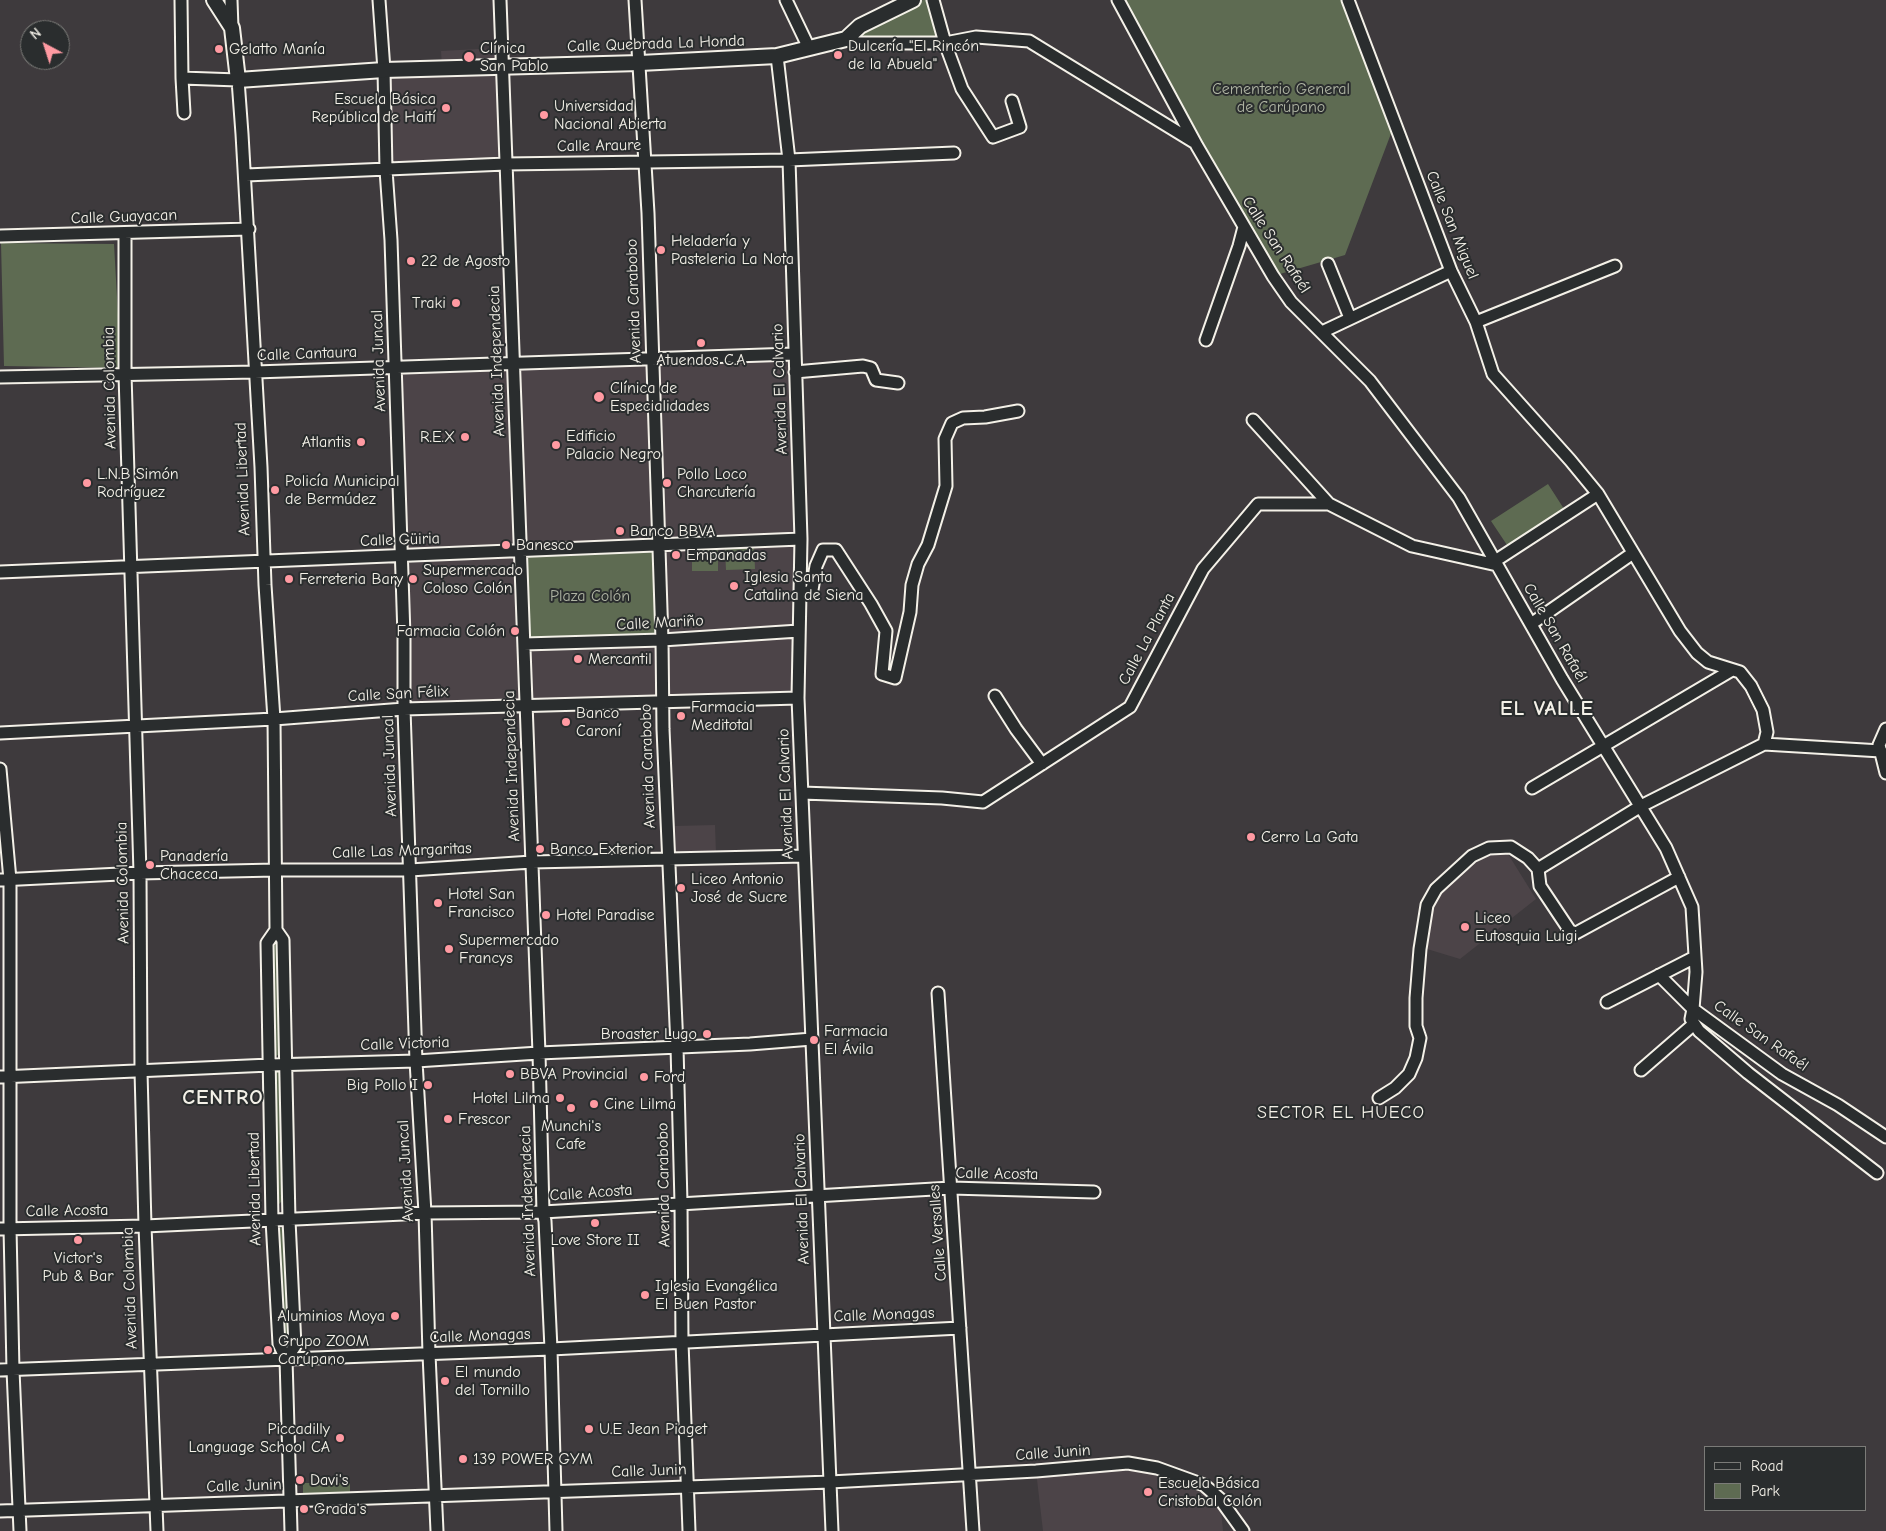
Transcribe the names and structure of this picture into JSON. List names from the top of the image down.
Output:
{
  "streets": {
    "main road": ["Calle Quebrada La Honda", "Avenida Libertad"],
    "street": [
      "Calle Araure",
      "Calle Guayacan",
      "Calle San Miguel",
      "Calle San Rafaél",
      "Avenida Carabobo",
      "Calle Cantaura",
      "Avenida Juncal",
      "Avenida Independecia",
      "Avenida Colombia",
      "Avenida El Calvario",
      "Calle Güiria",
      "Calle Mariño",
      "Calle La Planta",
      "Calle San Félix",
      "Calle Las Margaritas",
      "Calle Victoria",
      "Calle Acosta",
      "Calle Versalles",
      "Calle Monagas",
      "Calle Junin"
    ]
  },
  "crossings": [
    ["Calle Quebrada La Honda", "Calle San Rafaél"],
    ["Calle Quebrada La Honda", "Avenida Carabobo"],
    ["Calle Quebrada La Honda", "Avenida Juncal"],
    ["Calle Quebrada La Honda", "Avenida Independecia"],
    ["Calle Quebrada La Honda", "Avenida El Calvario"],
    ["Calle Quebrada La Honda", "Avenida Libertad"],
    ["Calle Araure", "Avenida Carabobo"],
    ["Calle Araure", "Avenida Juncal"],
    ["Calle Araure", "Avenida Independecia"],
    ["Calle Araure", "Avenida El Calvario"],
    ["Calle Araure", "Avenida Libertad"],
    ["Calle Guayacan", "Avenida Colombia"],
    ["Calle Guayacan", "Avenida Libertad"],
    ["Calle San Rafaél", "Calle La Planta"],
    ["Avenida Carabobo", "Calle Cantaura"],
    ["Avenida Carabobo", "Calle Güiria"],
    ["Avenida Carabobo", "Calle Mariño"],
    ["Avenida Carabobo", "Calle San Félix"],
    ["Avenida Carabobo", "Calle Las Margaritas"],
    ["Avenida Carabobo", "Calle Victoria"],
    ["Avenida Carabobo", "Calle Acosta"],
    ["Avenida Carabobo", "Calle Monagas"],
    ["Avenida Carabobo", "Calle Junin"],
    ["Calle Cantaura", "Avenida Juncal"],
    ["Calle Cantaura", "Avenida Independecia"],
    ["Calle Cantaura", "Avenida Colombia"],
    ["Calle Cantaura", "Avenida El Calvario"],
    ["Calle Cantaura", "Avenida Libertad"],
    ["Avenida Juncal", "Calle Güiria"],
    ["Avenida Juncal", "Calle San Félix"],
    ["Avenida Juncal", "Calle Las Margaritas"],
    ["Avenida Juncal", "Calle Victoria"],
    ["Avenida Juncal", "Calle Acosta"],
    ["Avenida Juncal", "Calle Monagas"],
    ["Avenida Juncal", "Calle Junin"],
    ["Avenida Independecia", "Calle Güiria"],
    ["Avenida Independecia", "Calle Mariño"],
    ["Avenida Independecia", "Calle San Félix"],
    ["Avenida Independecia", "Calle Las Margaritas"],
    ["Avenida Independecia", "Calle Victoria"],
    ["Avenida Independecia", "Calle Acosta"],
    ["Avenida Independecia", "Calle Monagas"],
    ["Avenida Independecia", "Calle Junin"],
    ["Avenida Colombia", "Calle Güiria"],
    ["Avenida Colombia", "Calle San Félix"],
    ["Avenida Colombia", "Calle Las Margaritas"],
    ["Avenida Colombia", "Calle Victoria"],
    ["Avenida Colombia", "Calle Acosta"],
    ["Avenida Colombia", "Calle Monagas"],
    ["Avenida Colombia", "Calle Junin"],
    ["Avenida El Calvario", "Calle Güiria"],
    ["Avenida El Calvario", "Calle Mariño"],
    ["Avenida El Calvario", "Calle La Planta"],
    ["Avenida El Calvario", "Calle San Félix"],
    ["Avenida El Calvario", "Calle Las Margaritas"],
    ["Avenida El Calvario", "Calle Victoria"],
    ["Avenida El Calvario", "Calle Acosta"],
    ["Avenida El Calvario", "Calle Monagas"],
    ["Avenida El Calvario", "Calle Junin"],
    ["Avenida Libertad", "Calle Güiria"],
    ["Avenida Libertad", "Calle San Félix"],
    ["Avenida Libertad", "Calle Las Margaritas"],
    ["Avenida Libertad", "Calle Victoria"],
    ["Avenida Libertad", "Calle Acosta"],
    ["Avenida Libertad", "Calle Monagas"],
    ["Avenida Libertad", "Calle Junin"],
    ["Calle Acosta", "Calle Versalles"],
    ["Calle Versalles", "Calle Monagas"],
    ["Calle Versalles", "Calle Junin"]
  ],
  "districts": ["EL VALLE", "CENTRO", "SECTOR EL HUECO"],
  "parks": ["Cementerio General de Carúpano", "Plaza Colón"],
  "places": [
    "Gelatto Manía",
    "Dulcería \"El Rincón de la Abuela\"",
    "Clínica San Pablo",
    "Escuela Básica República de Haití",
    "Universidad Nacional Abierta",
    "Heladería y Pasteleria La Nota",
    "22 de Agosto",
    "Traki",
    "Atuendos C.A",
    "Clínica de Especialidades",
    "R.E.X",
    "Atlantis",
    "Edificio Palacio Negro",
    "L.N.B Simón Rodríguez",
    "Pollo Loco Charcutería",
    "Policía Municipal de Bermúdez",
    "Banco BBVA",
    "Banesco",
    "Empanadas",
    "Ferreteria Bary",
    "Supermercado Coloso Colón",
    "Iglesia Santa Catalina de Siena",
    "Farmacia Colón",
    "Mercantil",
    "Farmacia Meditotal",
    "Banco Caroní",
    "Cerro La Gata",
    "Banco Exterior",
    "Panadería Chaceca",
    "Liceo Antonio José de Sucre",
    "Hotel San Francisco",
    "Hotel Paradise",
    "Liceo Eutosquia Luigi",
    "Supermercado Francys",
    "Broaster Lugo",
    "Farmacia El Ávila",
    "BBVA Provincial",
    "Ford",
    "Big Pollo I",
    "Hotel Lilma",
    "Cine Lilma",
    "Munchi's Cafe",
    "Frescor",
    "Love Store II",
    "Victor's Pub & Bar",
    "Iglesia Evangélica El Buen Pastor",
    "Aluminios Moya",
    "Grupo ZOOM Carúpano",
    "El mundo del Tornillo",
    "U.E Jean Piaget",
    "Piccadilly Language School CA",
    "139 POWER GYM",
    "Davi's",
    "Escuela Básica Cristobal Colón",
    "Grada's"
  ],
  "legend": ["Road", "Park"],
  "north": "top left"
}
